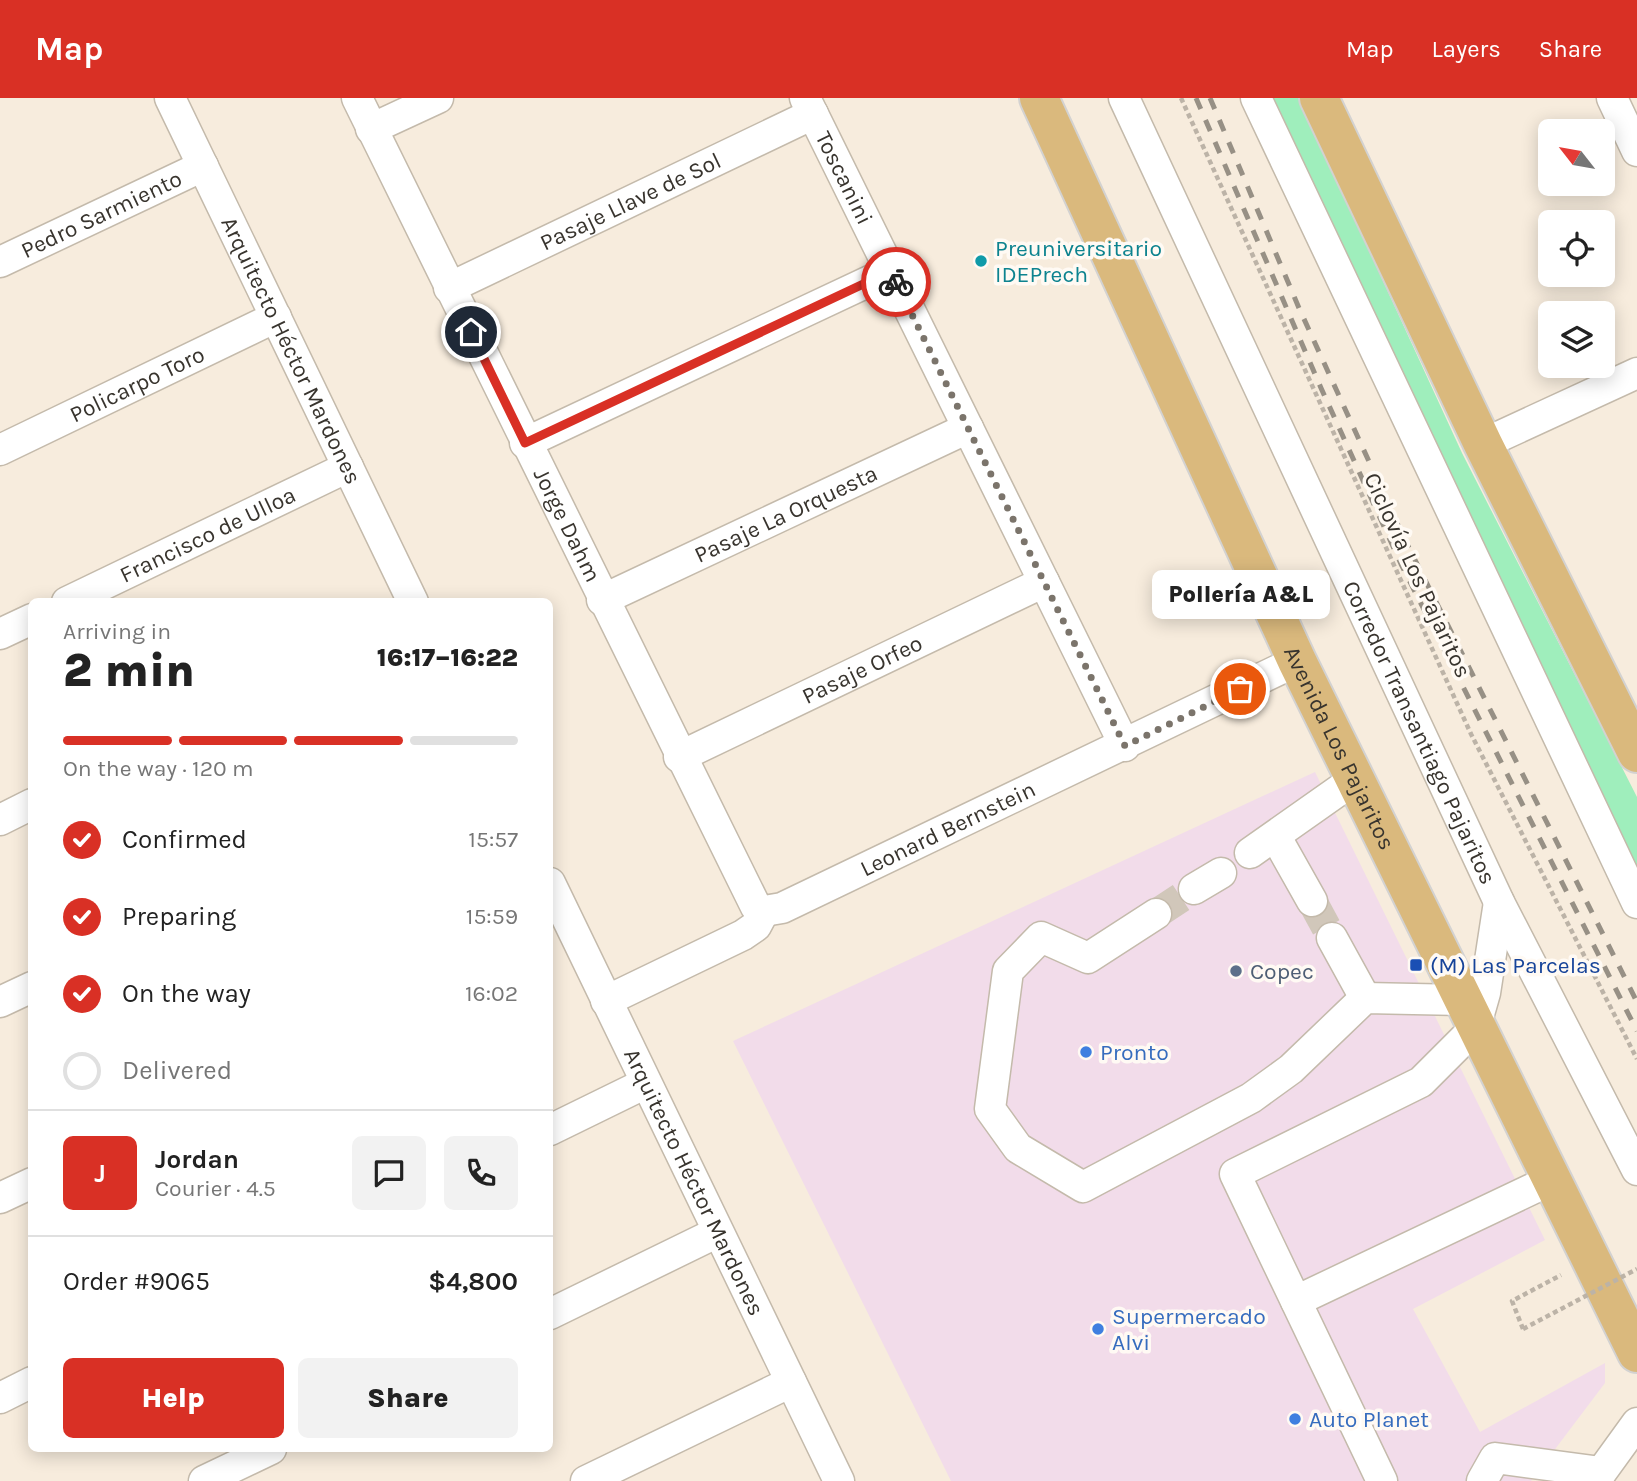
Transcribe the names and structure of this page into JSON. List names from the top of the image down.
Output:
{
  "streets": {
    "main road": ["Avenida Los Pajaritos"],
    "street": [
      "Toscanini",
      "Pasaje Llave de Sol",
      "Pedro Sarmiento",
      "Arquitecto Héctor Mardones",
      "Policarpo Toro",
      "Pasaje La Orquesta",
      "Jorge Dahm",
      "Francisco de Ulloa",
      "Pasaje Orfeo",
      "Corredor Transantiago Pajaritos",
      "Leonard Bernstein"
    ],
    "path": ["Ciclovía Los Pajaritos"]
  },
  "crossings": [
    ["Toscanini", "Pasaje Llave de Sol"],
    ["Toscanini", "Pasaje La Orquesta"],
    ["Toscanini", "Pasaje Orfeo"],
    ["Toscanini", "Leonard Bernstein"],
    ["Pasaje Llave de Sol", "Jorge Dahm"],
    ["Pedro Sarmiento", "Arquitecto Héctor Mardones"],
    ["Arquitecto Héctor Mardones", "Policarpo Toro"],
    ["Arquitecto Héctor Mardones", "Francisco de Ulloa"],
    ["Pasaje La Orquesta", "Jorge Dahm"],
    ["Jorge Dahm", "Pasaje Orfeo"],
    ["Jorge Dahm", "Leonard Bernstein"],
    ["Avenida Los Pajaritos", "Leonard Bernstein"]
  ],
  "places": {
    "other": [
      "Preuniversitario IDEPrech",
      "Pollería A&L",
      "Copec",
      "Pronto",
      "Supermercado Alvi",
      "Auto Planet"
    ],
    "transit": ["(M) Las Parcelas"]
  },
  "north": "top left",
  "page": {
    "header": "Map",
    "nav": ["Map", "Layers", "Share"],
    "bubble": "Pollería A&L",
    "heading": ["2 min", "Arriving in", "16:17–16:22"],
    "panel": [
      "Jordan",
      "Courier · 4.5",
      "Order #9065",
      "$4,800"
    ],
    "bar": "On the way · 120 m",
    "list": [
      ["Confirmed", "15:57"],
      ["Preparing", "15:59"],
      ["On the way", "16:02"],
      "Delivered"
    ],
    "round": "J",
    "buttons": ["Help", "Share"]
  }
}
